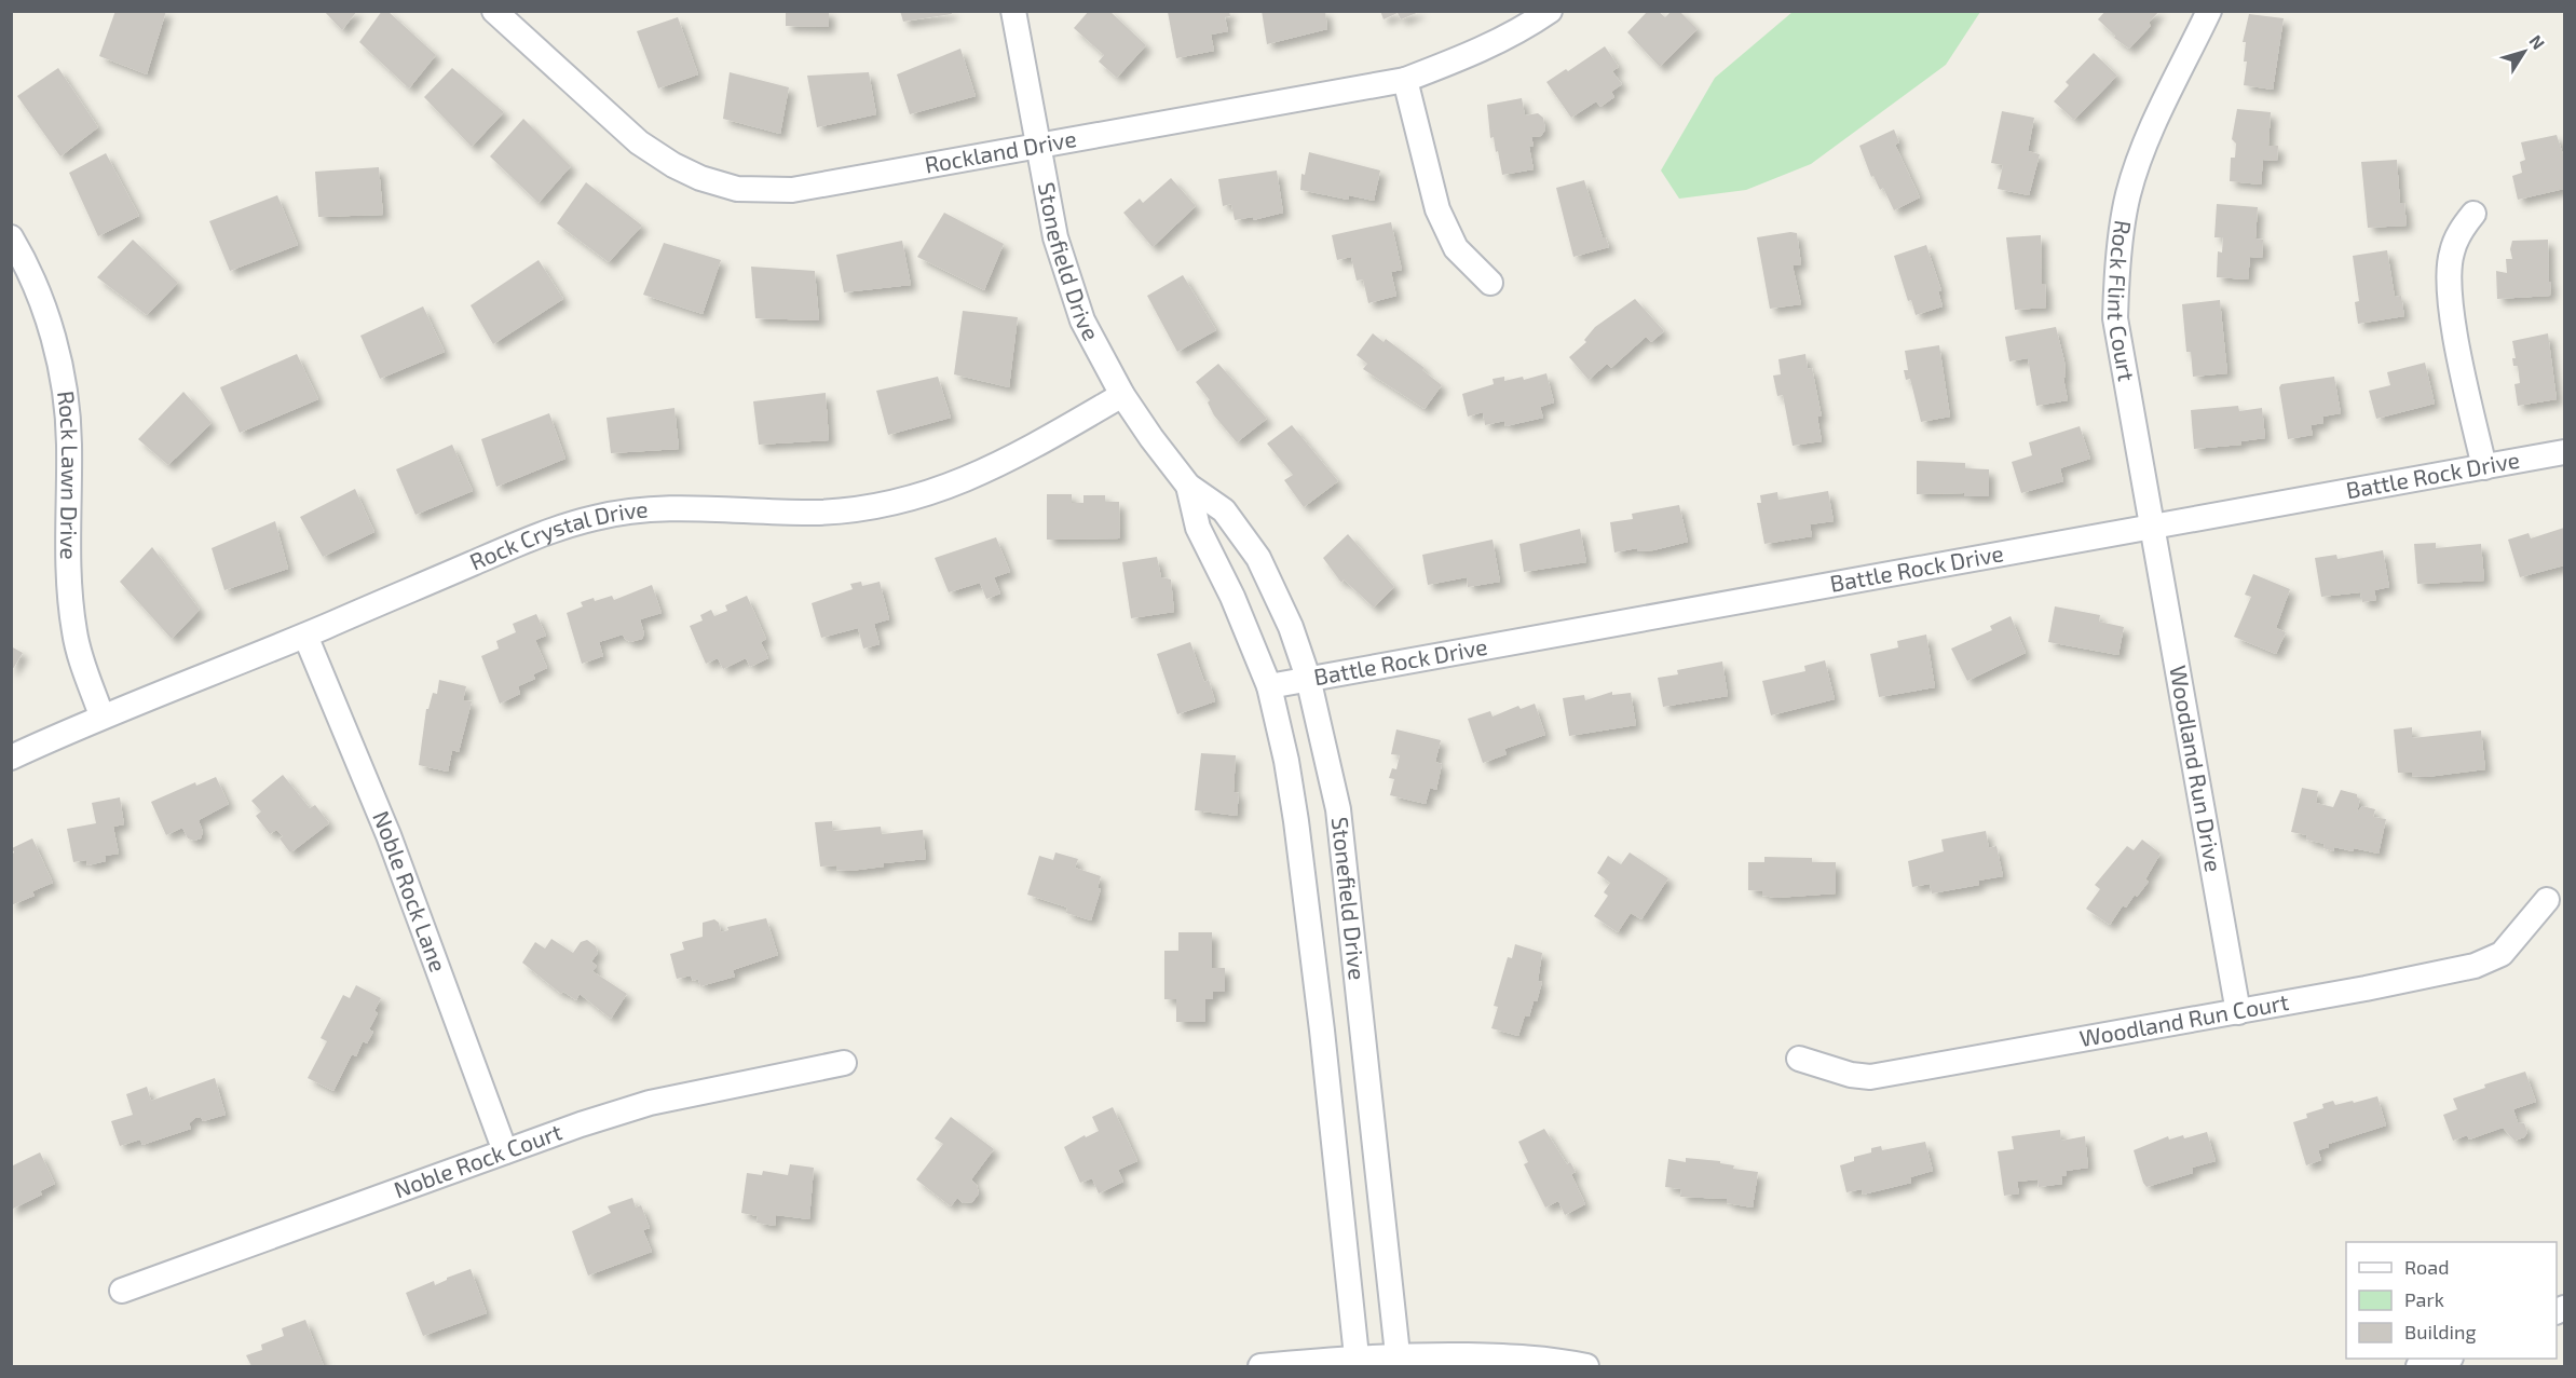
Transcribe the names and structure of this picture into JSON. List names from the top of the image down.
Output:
{
  "streets": {
    "street": [
      "Rockland Drive",
      "Stonefield Drive",
      "Rock Flint Court",
      "Rock Lawn Drive",
      "Battle Rock Drive",
      "Rock Crystal Drive",
      "Woodland Run Drive",
      "Noble Rock Lane",
      "Woodland Run Court",
      "Noble Rock Court"
    ]
  },
  "crossings": [
    ["Rockland Drive", "Stonefield Drive"],
    ["Stonefield Drive", "Battle Rock Drive"],
    ["Stonefield Drive", "Rock Crystal Drive"],
    ["Rock Flint Court", "Battle Rock Drive"],
    ["Rock Flint Court", "Woodland Run Drive"],
    ["Rock Lawn Drive", "Rock Crystal Drive"],
    ["Battle Rock Drive", "Woodland Run Drive"],
    ["Rock Crystal Drive", "Noble Rock Lane"],
    ["Woodland Run Drive", "Woodland Run Court"],
    ["Noble Rock Lane", "Noble Rock Court"]
  ],
  "legend": ["Road", "Park", "Building"],
  "north": "top right"
}
